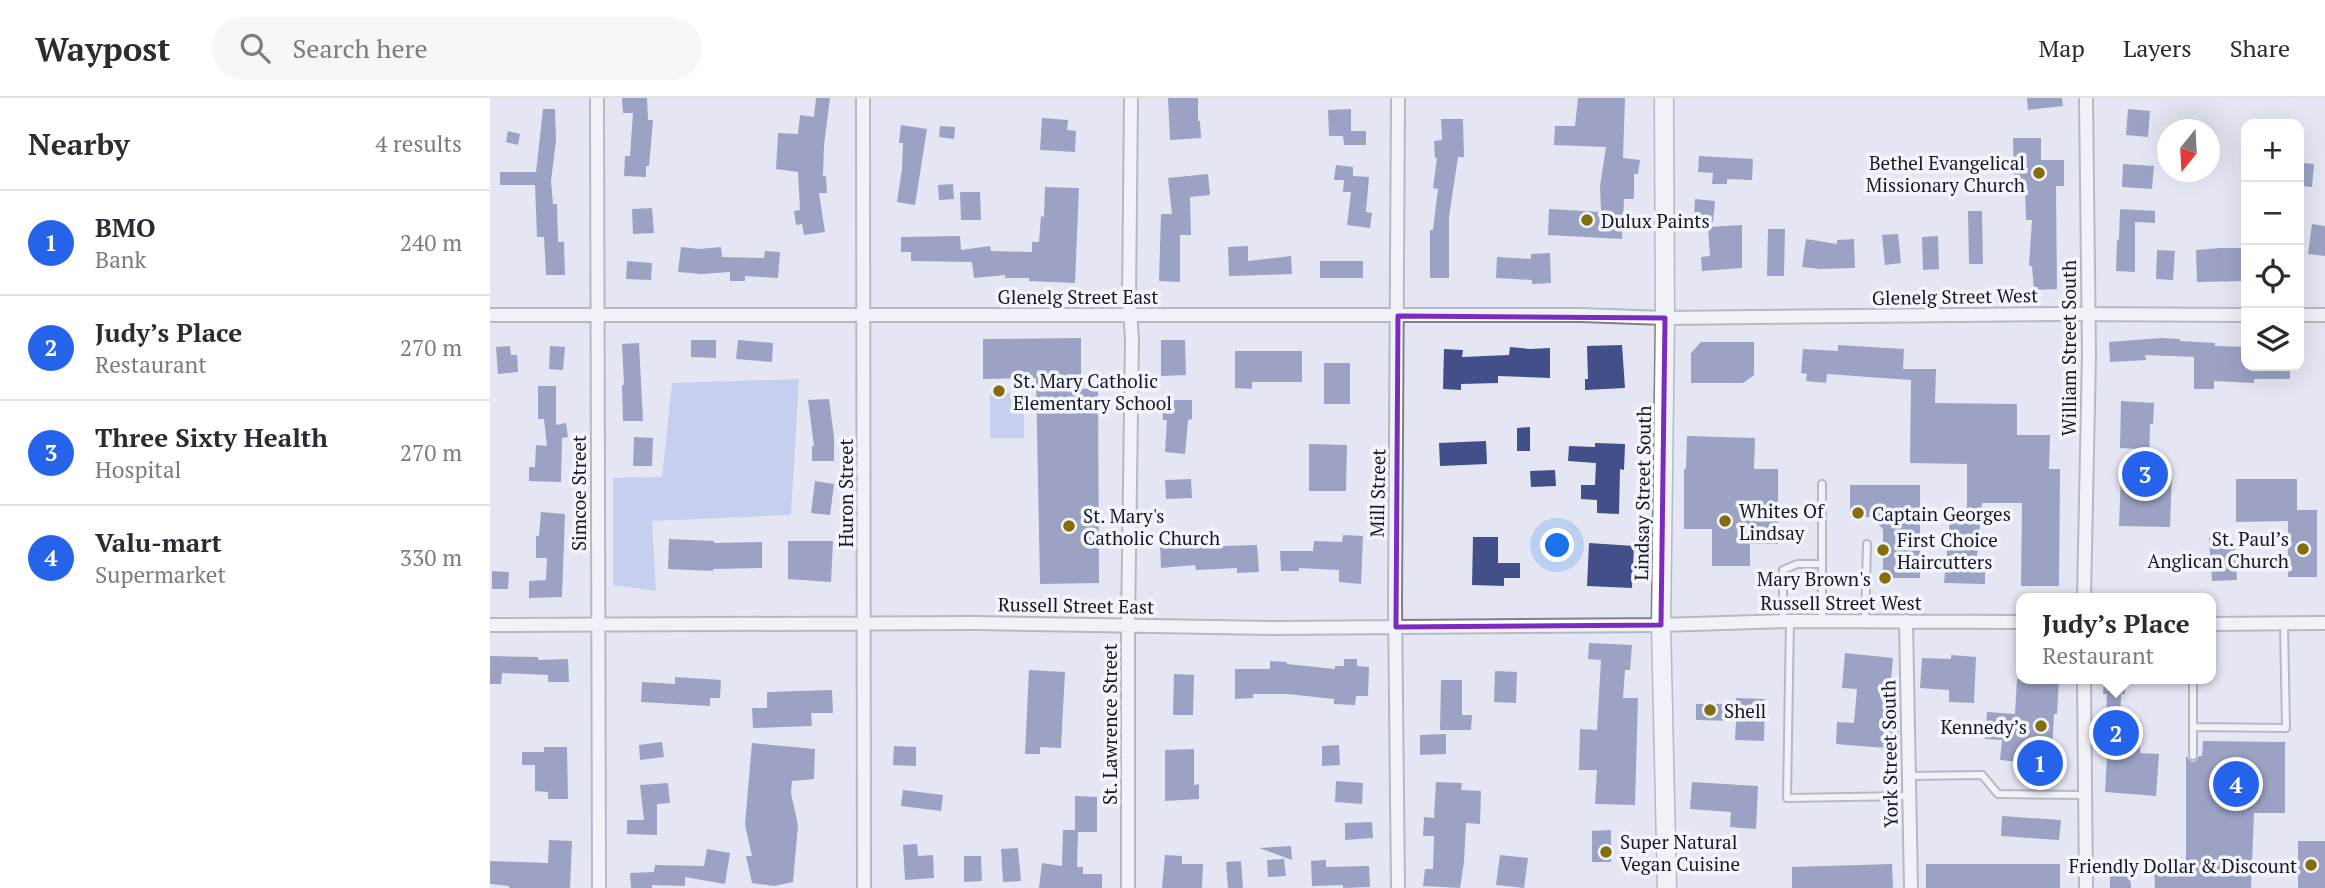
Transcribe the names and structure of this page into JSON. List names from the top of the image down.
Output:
{
  "streets": {
    "main road": ["Lindsay Street South"],
    "street": [
      "Glenelg Street East",
      "Glenelg Street West",
      "William Street South",
      "Simcoe Street",
      "Huron Street",
      "Mill Street",
      "Russell Street West",
      "Russell Street East",
      "St. Lawrence Street",
      "York Street South"
    ]
  },
  "crossings": [
    ["Glenelg Street East", "Glenelg Street West"],
    ["Glenelg Street East", "Simcoe Street"],
    ["Glenelg Street East", "Huron Street"],
    ["Glenelg Street East", "Mill Street"],
    ["Glenelg Street East", "Lindsay Street South"],
    ["Glenelg Street East", "St. Lawrence Street"],
    ["Glenelg Street West", "William Street South"],
    ["Glenelg Street West", "Lindsay Street South"],
    ["Simcoe Street", "Russell Street East"],
    ["Huron Street", "Russell Street East"],
    ["Mill Street", "Russell Street East"],
    ["Lindsay Street South", "Russell Street West"],
    ["Lindsay Street South", "Russell Street East"],
    ["Russell Street West", "Russell Street East"],
    ["Russell Street West", "York Street South"],
    ["Russell Street East", "St. Lawrence Street"]
  ],
  "places": [
    "Bethel Evangelical Missionary Church",
    "Dulux Paints",
    "St. Mary Catholic Elementary School",
    "Captain Georges",
    "Whites Of Lindsay",
    "St. Mary's Catholic Church",
    "St. Paul’s Anglican Church",
    "First Choice Haircutters",
    "Mary Brown's",
    "Shell",
    "Kennedy’s",
    "Super Natural Vegan Cuisine",
    "Friendly Dollar & Discount"
  ],
  "north": "bottom",
  "page": {
    "header": "Waypost",
    "search": "Search here",
    "nav": ["Map", "Layers", "Share"],
    "heading": ["Nearby", "4 results"],
    "map_buttons": ["+", "−"],
    "list": [
      {
        "mark": "1",
        "name": "BMO",
        "note": "Bank",
        "value": "240 m"
      },
      {
        "mark": "2",
        "name": "Judy’s Place",
        "note": "Restaurant",
        "value": "270 m"
      },
      {
        "mark": "3",
        "name": "Three Sixty Health",
        "note": "Hospital",
        "value": "270 m"
      },
      {
        "mark": "4",
        "name": "Valu-mart",
        "note": "Supermarket",
        "value": "330 m"
      }
    ],
    "pins": [
      "3",
      "2",
      "1",
      "4"
    ],
    "popup": ["Judy’s Place", "Restaurant"]
  }
}
